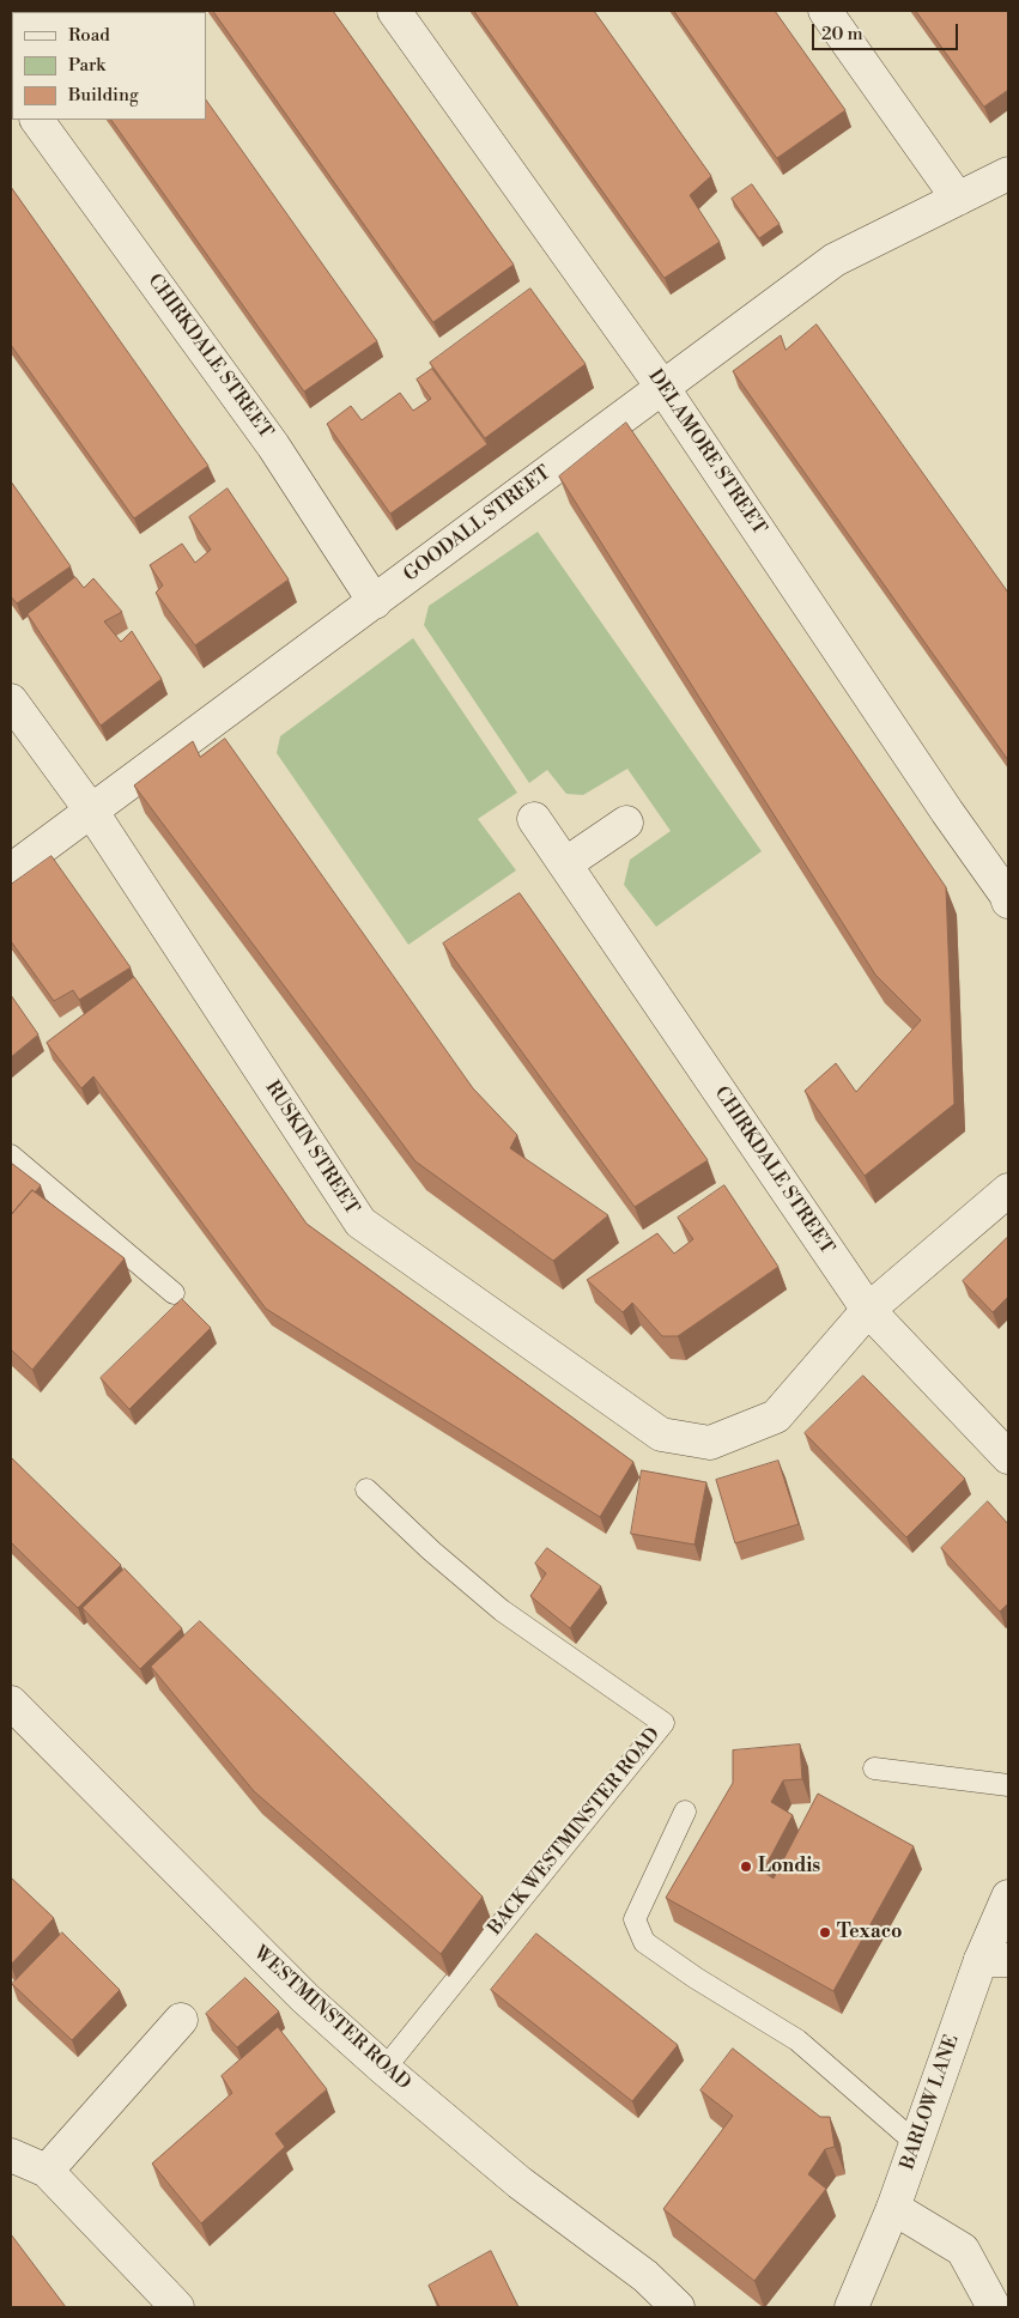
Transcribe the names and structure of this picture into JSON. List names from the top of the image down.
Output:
{
  "streets": {
    "street": [
      "CHIRKDALE STREET",
      "DELAMORE STREET",
      "GOODALL STREET",
      "RUSKIN STREET",
      "WESTMINSTER ROAD",
      "BARLOW LANE"
    ],
    "lane": ["BACK WESTMINSTER ROAD"]
  },
  "crossings": [
    ["CHIRKDALE STREET", "GOODALL STREET"],
    ["CHIRKDALE STREET", "RUSKIN STREET"],
    ["DELAMORE STREET", "GOODALL STREET"],
    ["GOODALL STREET", "RUSKIN STREET"],
    ["BACK WESTMINSTER ROAD", "WESTMINSTER ROAD"]
  ],
  "places": ["Londis", "Texaco"],
  "legend": ["Road", "Park", "Building"],
  "scale_bar": "20 m"
}
